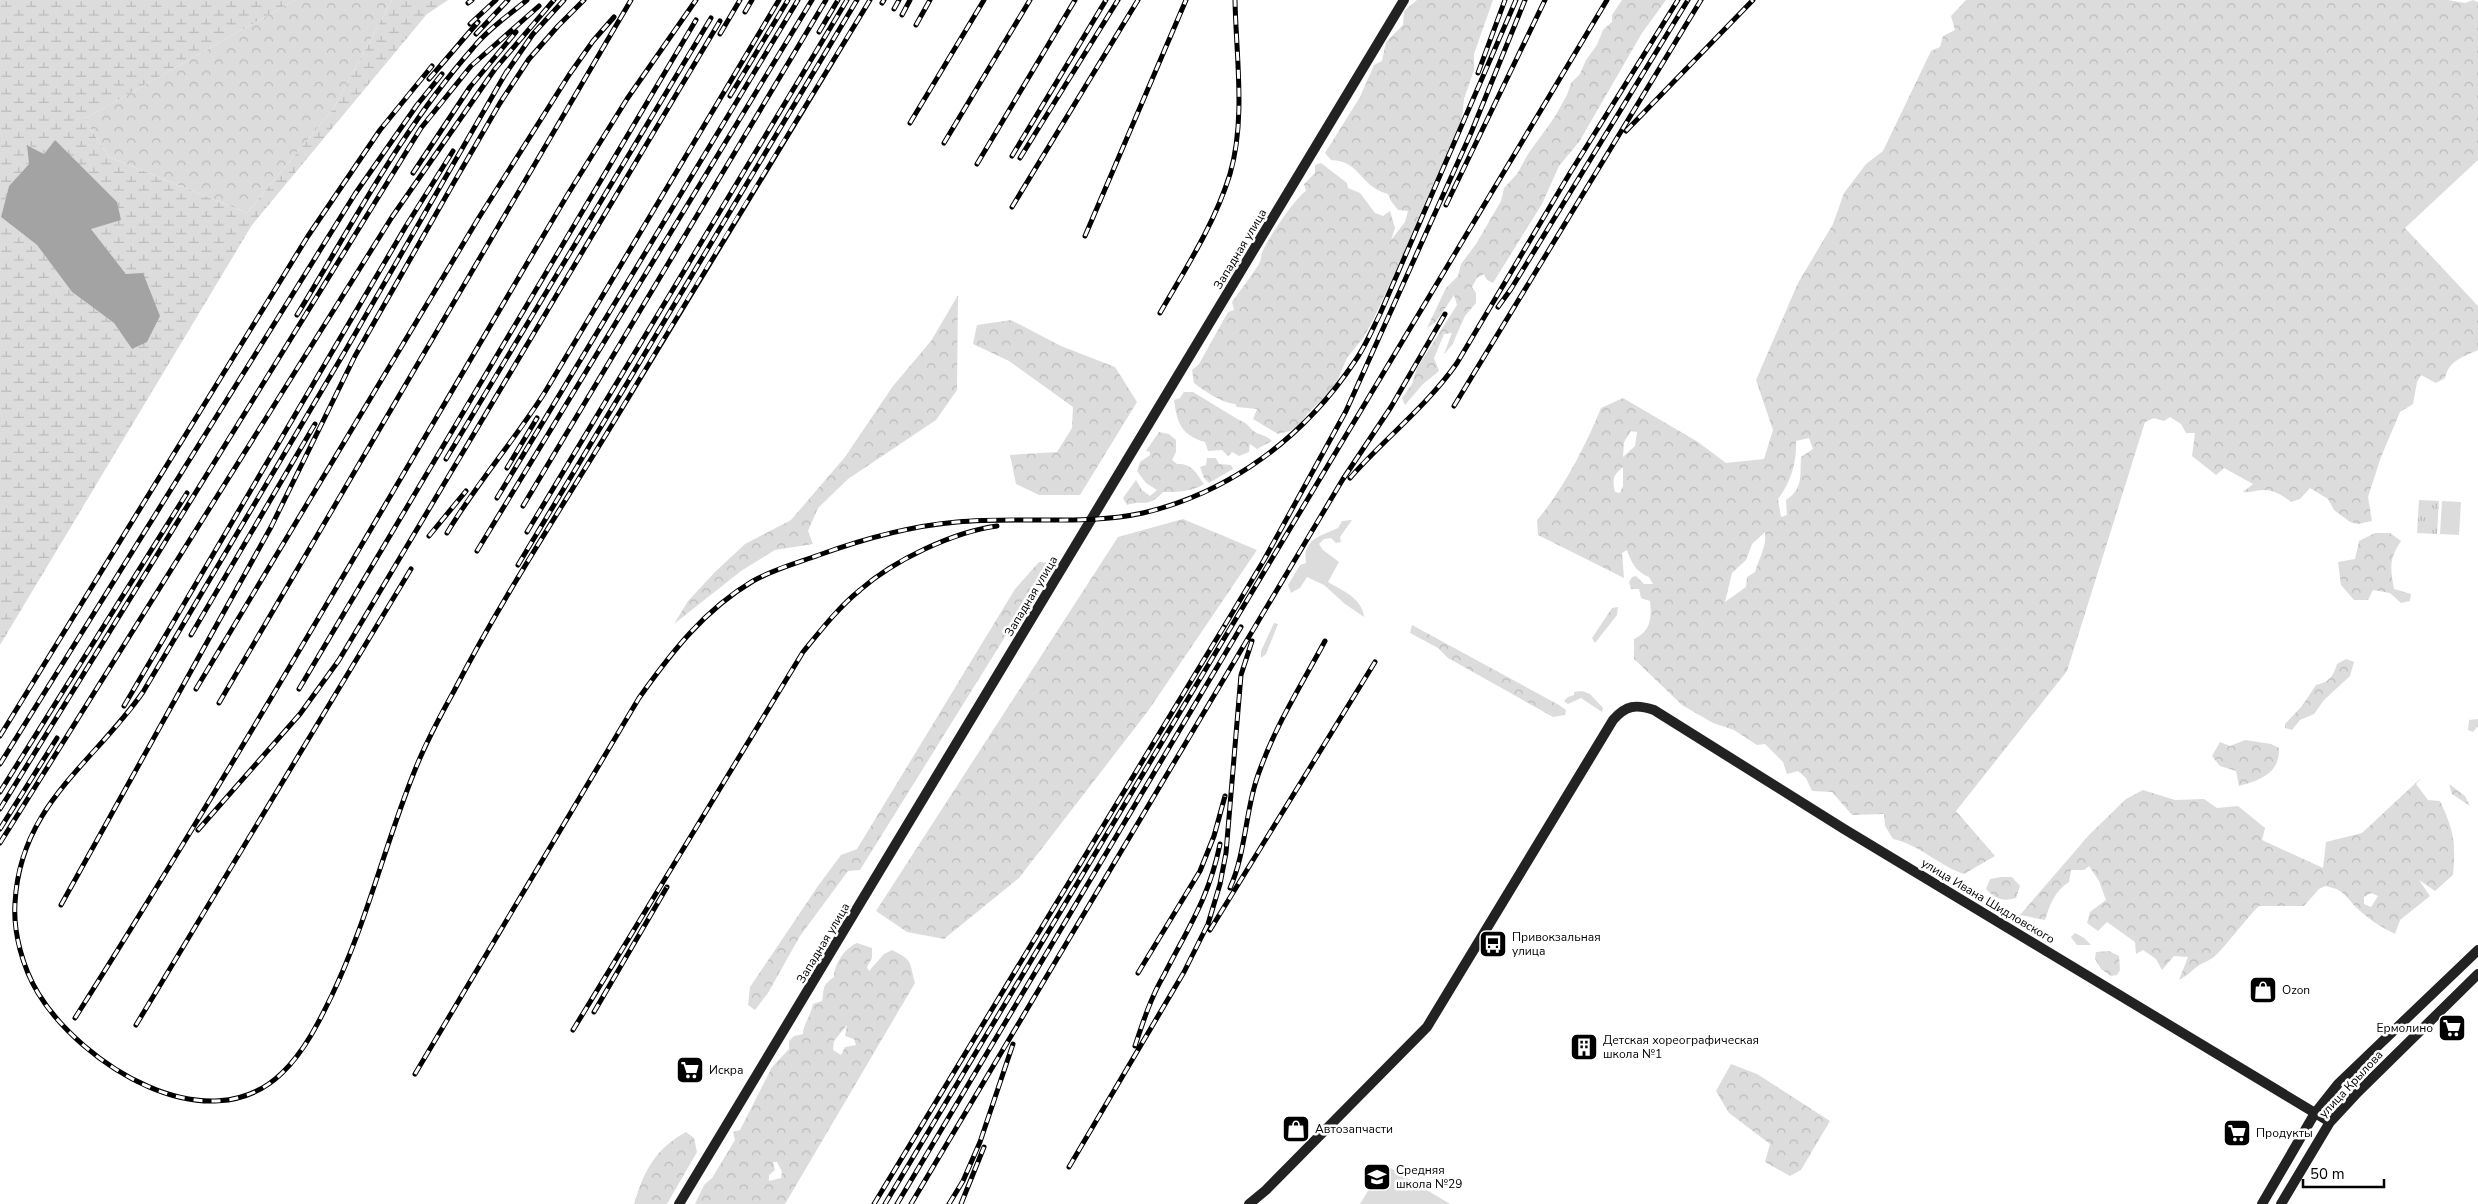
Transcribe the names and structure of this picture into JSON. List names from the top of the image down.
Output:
{
  "streets": {
    "street": ["Западная улица", "улица Ивана Шидловского", "улица Крылова"]
  },
  "crossings": [
    ["улица Ивана Шидловского", "улица Крылова"]
  ],
  "places": {
    "bus stop": ["Привокзальная улица"],
    "shop": ["Ozon", "Автозапчасти"],
    "supermarket": ["Ермолино", "Искра", "Продукты"],
    "building": ["Детская хореографическая школа №1"],
    "school or university": ["Средняя школа №29"]
  },
  "scale_bar": "50 m"
}
